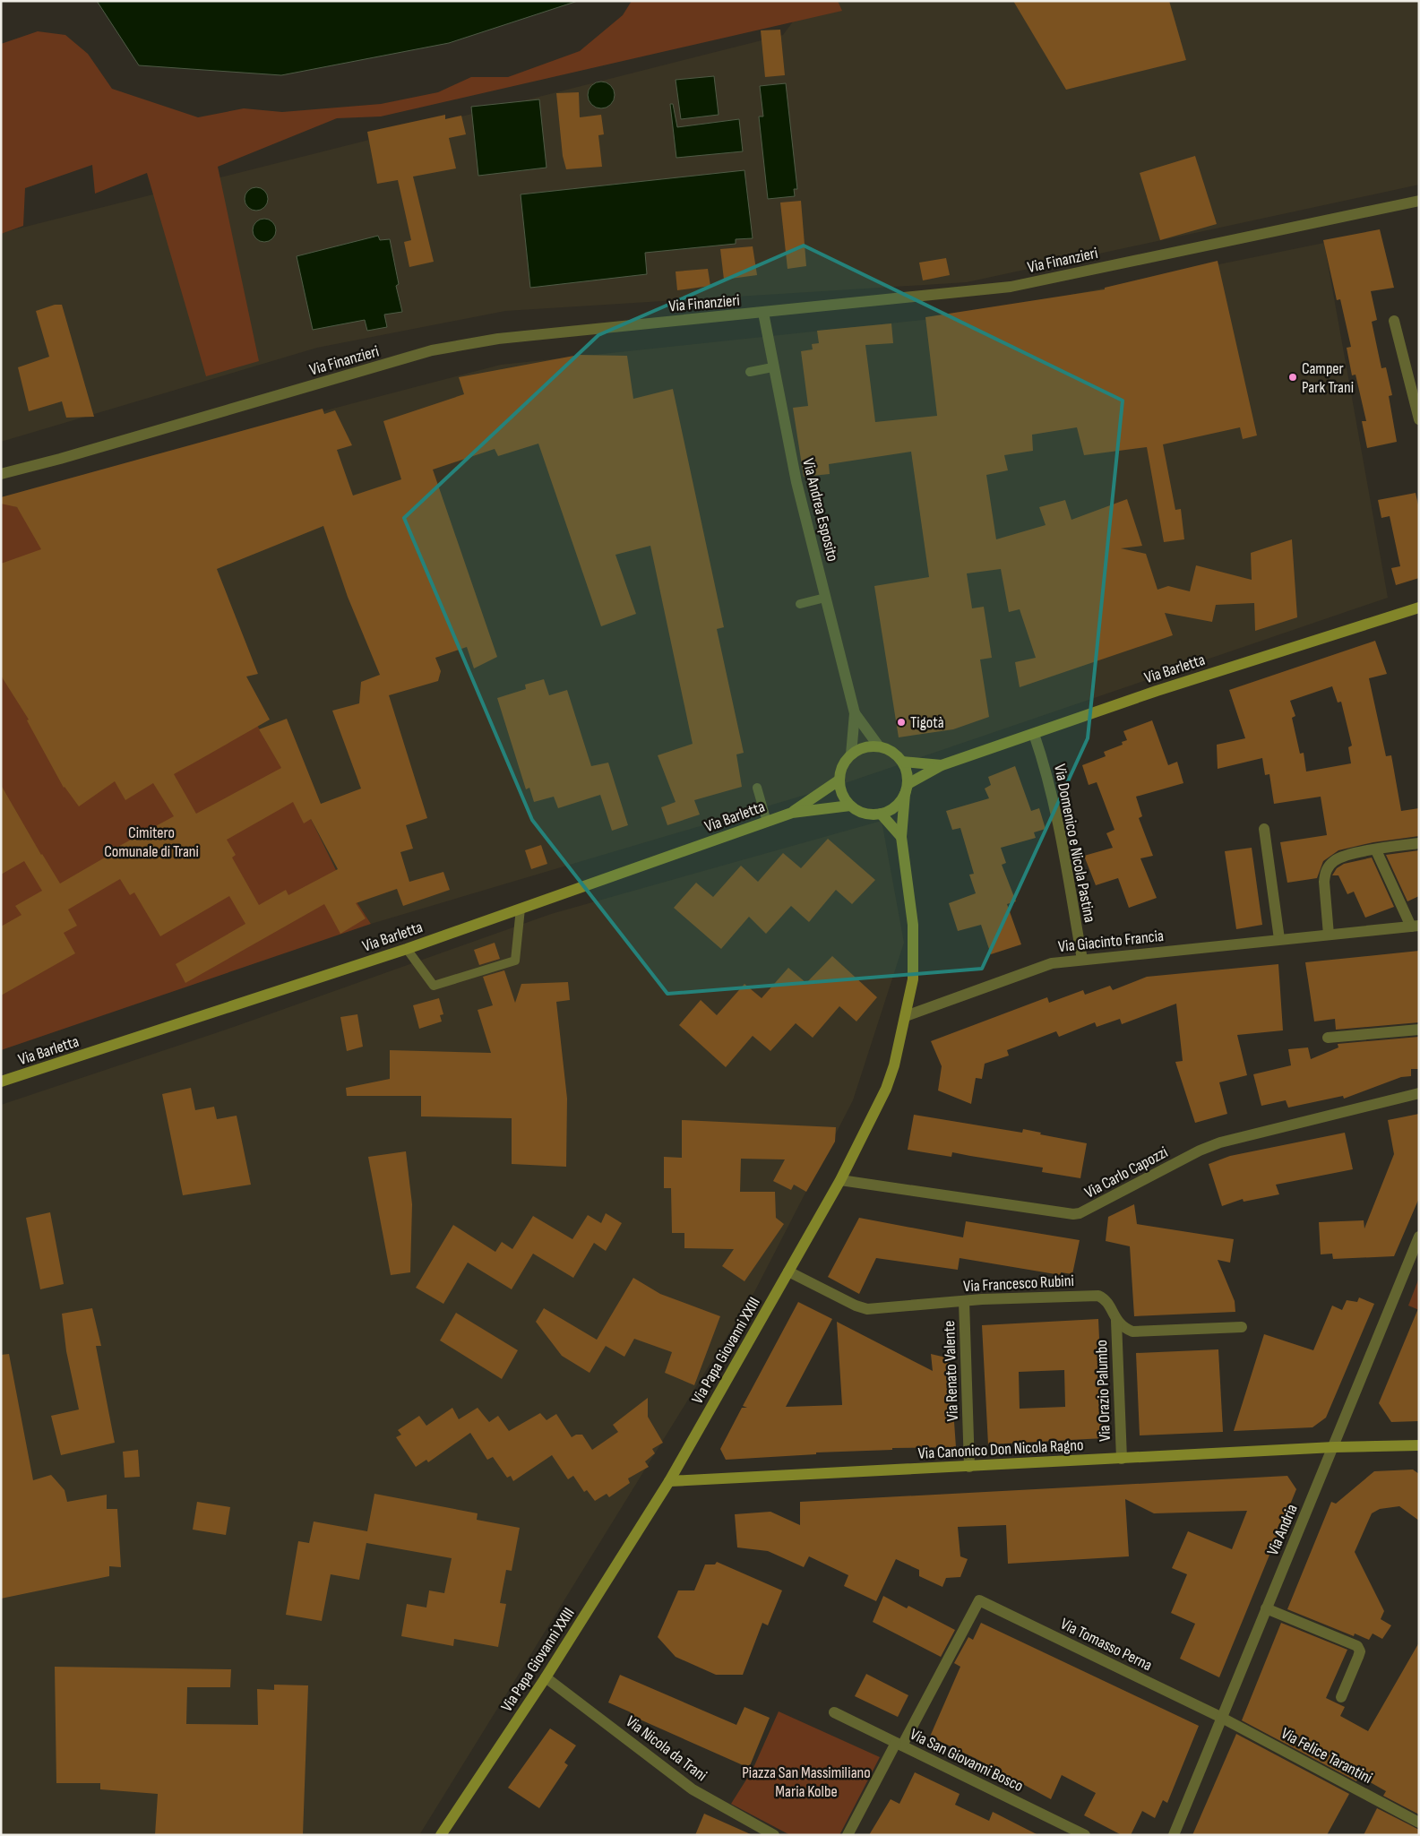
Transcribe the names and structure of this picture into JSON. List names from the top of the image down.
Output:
{
  "streets": {
    "main road": ["Via Barletta", "Via Papa Giovanni XXIII", "Via Canonico Don Nicola Ragno"],
    "street": [
      "Via Finanzieri",
      "Via Andrea Esposito",
      "Via Domenico e Nicola Pastina",
      "Via Giacinto Francia",
      "Via Carlo Capozzi",
      "Via Francesco Rubini",
      "Via Renato Valente",
      "Via Orazio Palumbo",
      "Via Andria",
      "Via Tomasso Perna",
      "Via Nicola da Trani",
      "Via Felice Tarantini",
      "Via San Giovanni Bosco"
    ]
  },
  "crossings": [
    ["Via Finanzieri", "Via Andrea Esposito"],
    ["Via Andrea Esposito", "Via Barletta"],
    ["Via Andrea Esposito", "Via Papa Giovanni XXIII"],
    ["Via Barletta", "Via Domenico e Nicola Pastina"],
    ["Via Barletta", "Via Papa Giovanni XXIII"],
    ["Via Domenico e Nicola Pastina", "Via Giacinto Francia"],
    ["Via Giacinto Francia", "Via Papa Giovanni XXIII"],
    ["Via Carlo Capozzi", "Via Papa Giovanni XXIII"],
    ["Via Francesco Rubini", "Via Papa Giovanni XXIII"],
    ["Via Francesco Rubini", "Via Renato Valente"],
    ["Via Francesco Rubini", "Via Orazio Palumbo"],
    ["Via Papa Giovanni XXIII", "Via Canonico Don Nicola Ragno"],
    ["Via Papa Giovanni XXIII", "Via Nicola da Trani"],
    ["Via Renato Valente", "Via Canonico Don Nicola Ragno"],
    ["Via Orazio Palumbo", "Via Canonico Don Nicola Ragno"],
    ["Via Canonico Don Nicola Ragno", "Via Andria"],
    ["Via Andria", "Via Tomasso Perna"],
    ["Via Andria", "Via Felice Tarantini"],
    ["Via Tomasso Perna", "Via Felice Tarantini"],
    ["Via Tomasso Perna", "Via San Giovanni Bosco"]
  ],
  "parks": ["Cimitero Comunale di Trani", "Piazza San Massimiliano Maria Kolbe"],
  "places": ["Camper Park Trani", "Tigotà"]
}
